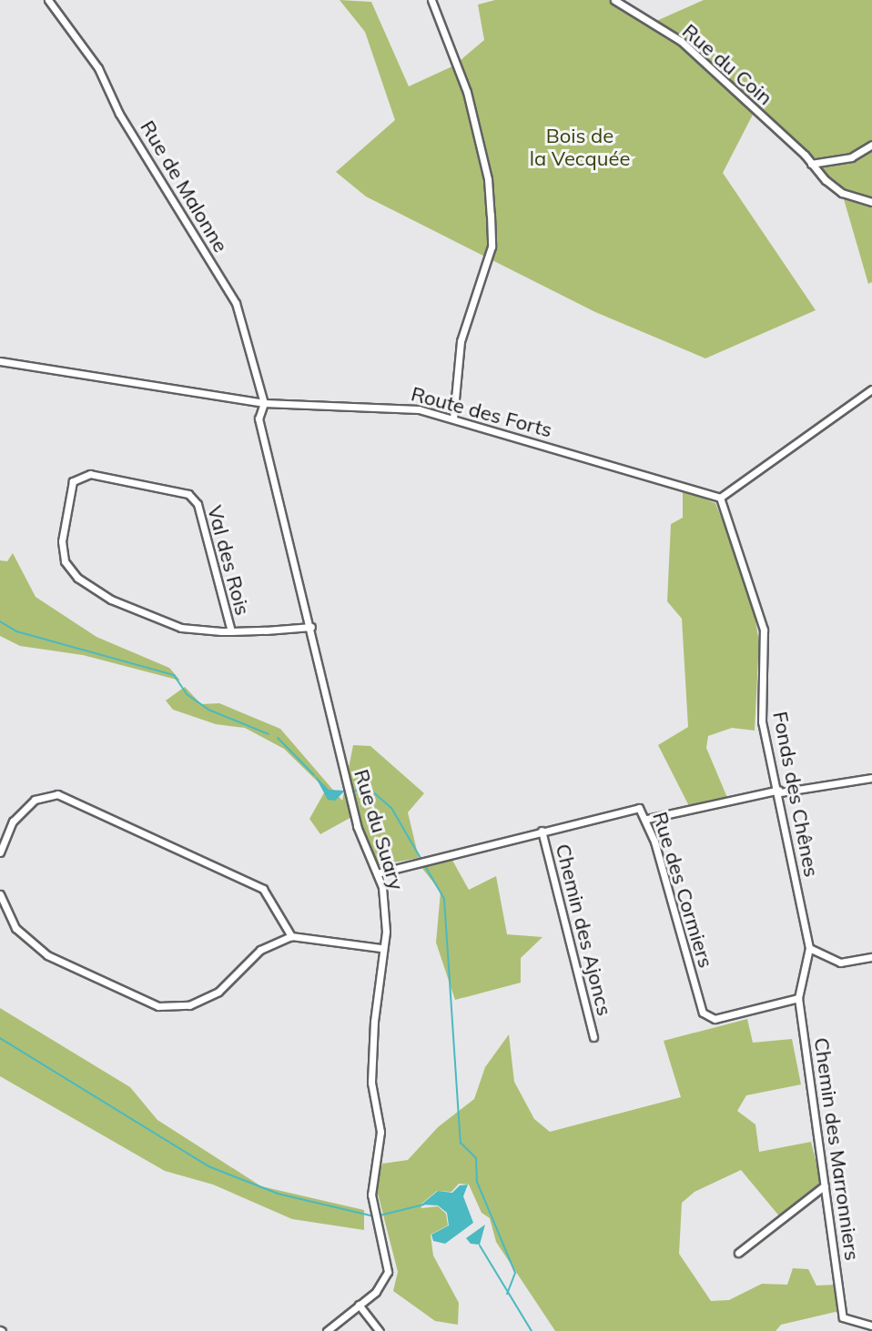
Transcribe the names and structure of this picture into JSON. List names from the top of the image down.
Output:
{
  "streets": {
    "street": [
      "Rue du Coin",
      "Rue de Malonne",
      "Route des Forts",
      "Val des Rois",
      "Fonds des Chênes",
      "Rue du Suary",
      "Rue des Cormiers",
      "Chemin des Ajoncs",
      "Chemin des Marronniers"
    ]
  },
  "crossings": [
    ["Rue de Malonne", "Route des Forts"],
    ["Rue de Malonne", "Rue du Suary"],
    ["Route des Forts", "Fonds des Chênes"],
    ["Route des Forts", "Rue du Suary"],
    ["Val des Rois", "Rue du Suary"],
    ["Rue du Suary", "Rue des Cormiers"],
    ["Rue des Cormiers", "Chemin des Ajoncs"],
    ["Rue des Cormiers", "Chemin des Marronniers"]
  ],
  "parks": ["Bois de la Vecquée"]
}
